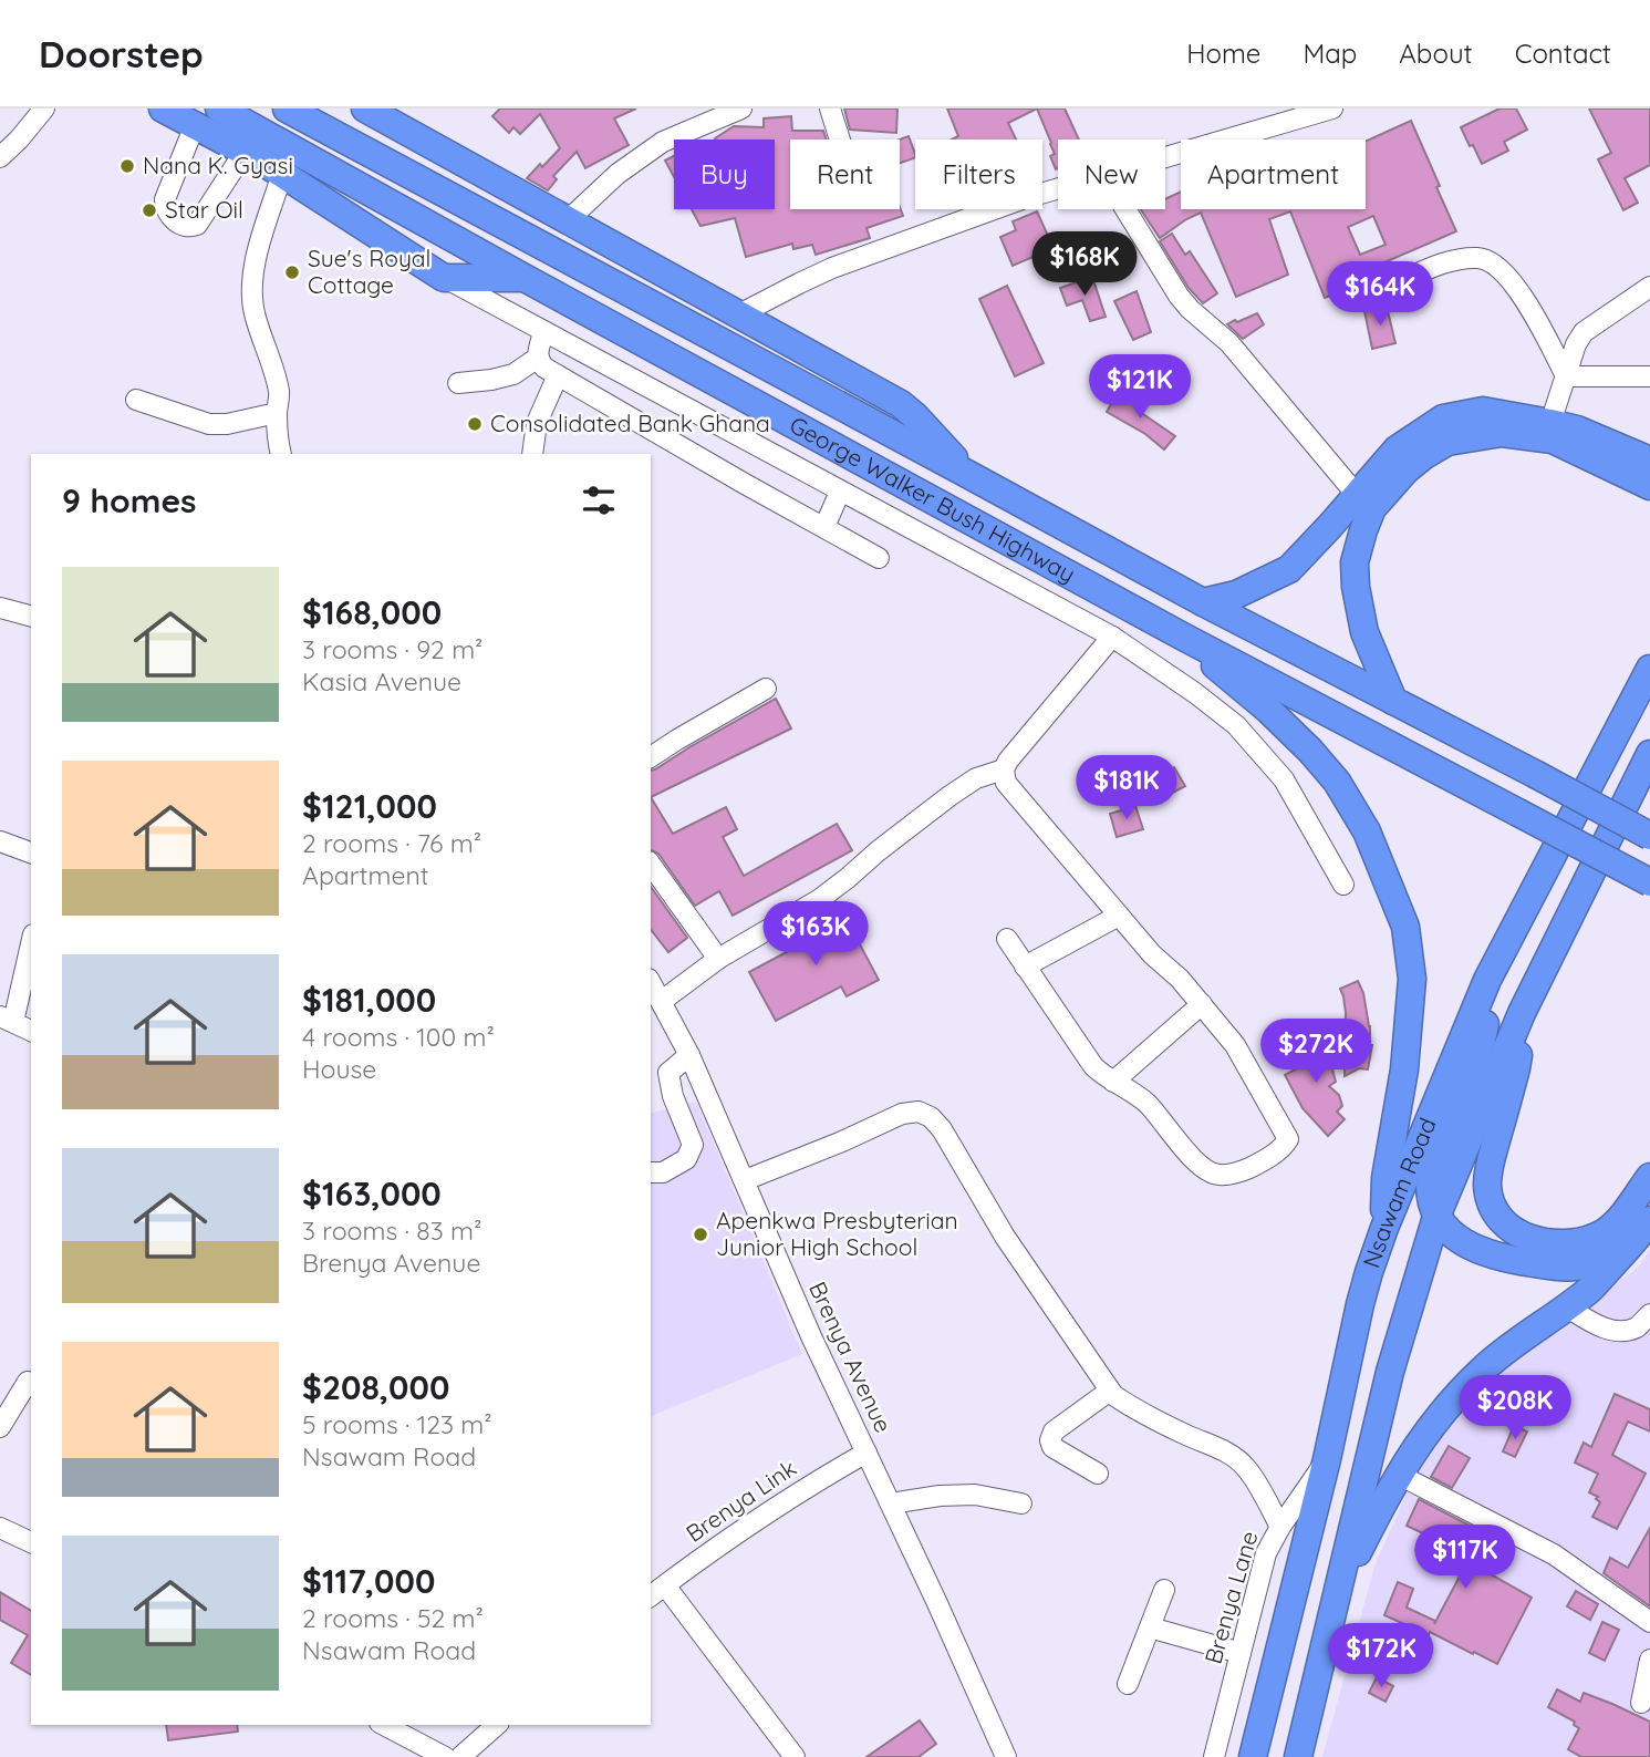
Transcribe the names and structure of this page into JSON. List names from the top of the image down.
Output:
{
  "streets": {
    "highway": ["George Walker Bush Highway", "Nsawam Road"],
    "street": ["Brenya Avenue", "Brenya Link", "Brenya Lane"]
  },
  "crossings": [
    ["Brenya Avenue", "Brenya Link"],
    ["Brenya Avenue", "Brenya Lane"]
  ],
  "places": [
    "Nana K. Gyasi",
    "Star Oil",
    "Sue's Royal Cottage",
    "Consolidated Bank Ghana",
    "Apenkwa Presbyterian Junior High School"
  ],
  "page": {
    "header": "Doorstep",
    "nav": [
      "Home",
      "Map",
      "About",
      "Contact"
    ],
    "chip": [
      "Buy",
      "Rent",
      "Filters",
      "New",
      "Apartment"
    ],
    "price": [
      "$168K",
      "$164K",
      "$121K",
      "$181K",
      "$163K",
      "$272K",
      "$208K",
      "$117K",
      "$172K"
    ],
    "heading": "9 homes",
    "list": [
      {
        "name": "$168,000",
        "note": "3 rooms · 92 m² · Kasia Avenue"
      },
      {
        "name": "$121,000",
        "note": "2 rooms · 76 m² · Apartment"
      },
      {
        "name": "$181,000",
        "note": "4 rooms · 100 m² · House"
      },
      {
        "name": "$163,000",
        "note": "3 rooms · 83 m² · Brenya Avenue"
      },
      {
        "name": "$208,000",
        "note": "5 rooms · 123 m² · Nsawam Road"
      },
      {
        "name": "$117,000",
        "note": "2 rooms · 52 m² · Nsawam Road"
      }
    ]
  }
}
